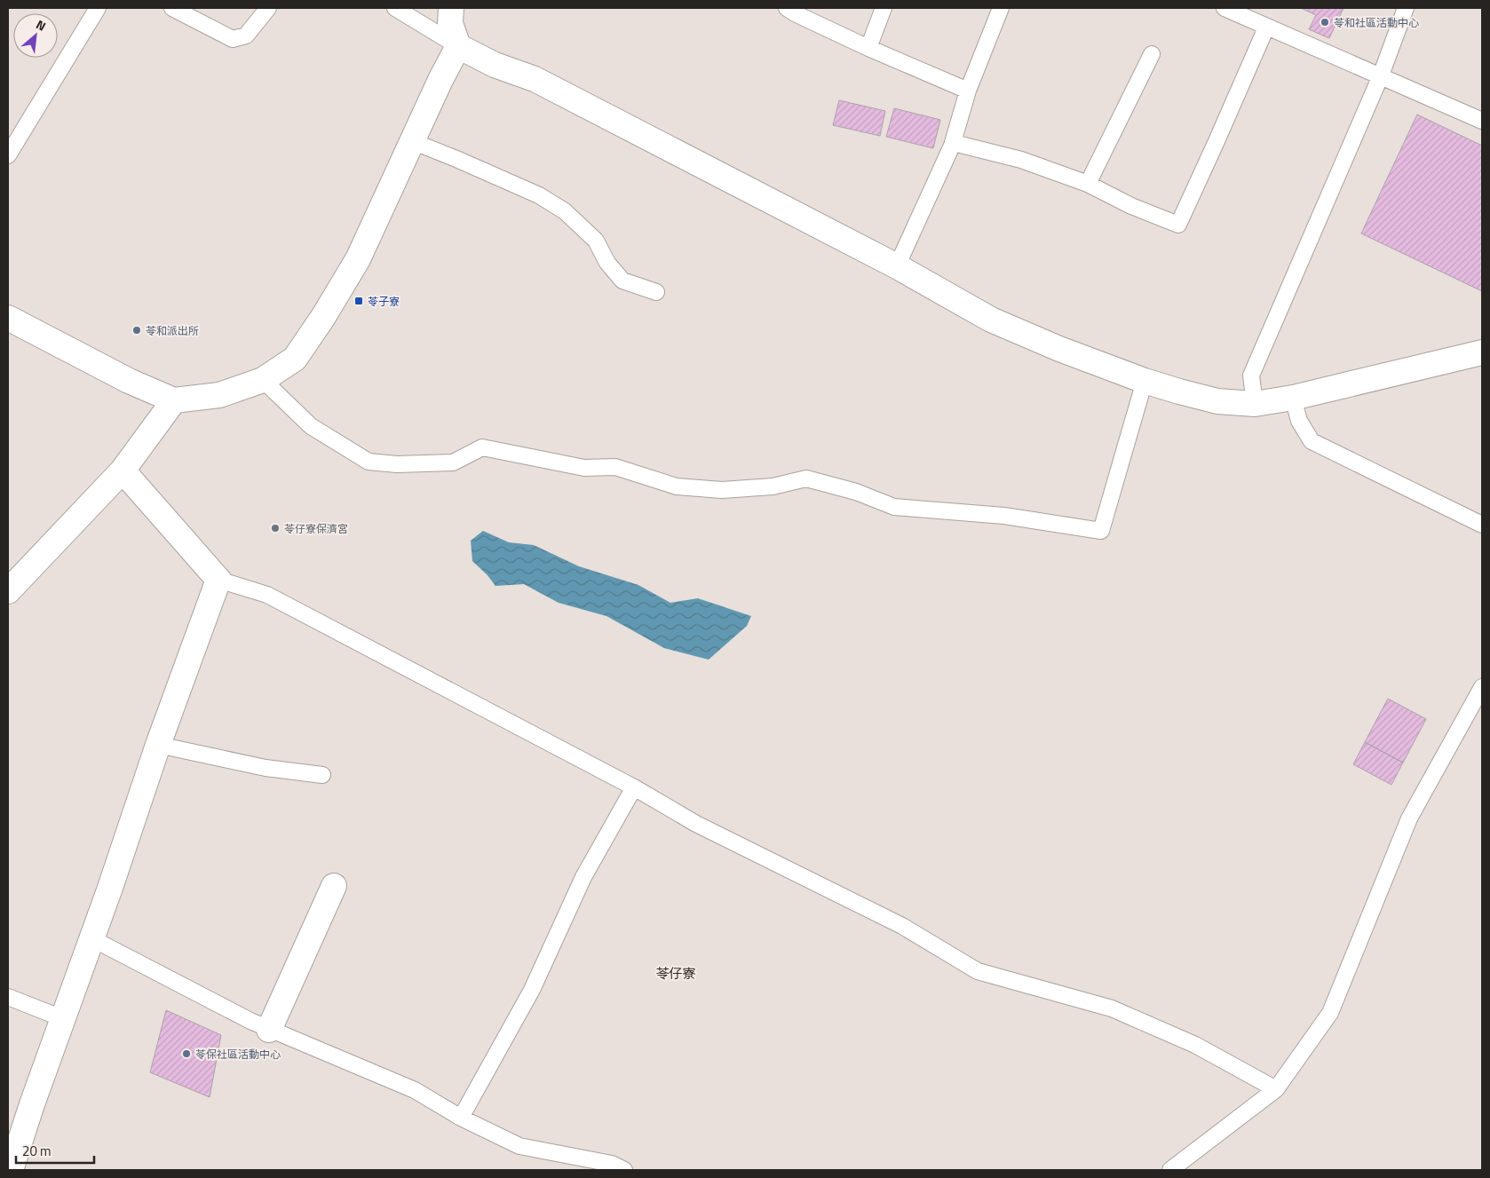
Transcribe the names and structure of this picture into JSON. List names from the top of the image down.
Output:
{
  "districts": ["苓仔寮"],
  "places": {
    "other": [
      "苓和社區活動中心",
      "苓和派出所",
      "苓仔寮保濟宮",
      "苓保社區活動中心"
    ],
    "transit": ["苓子寮"]
  },
  "scale_bar": "20 m",
  "north": "top right"
}
